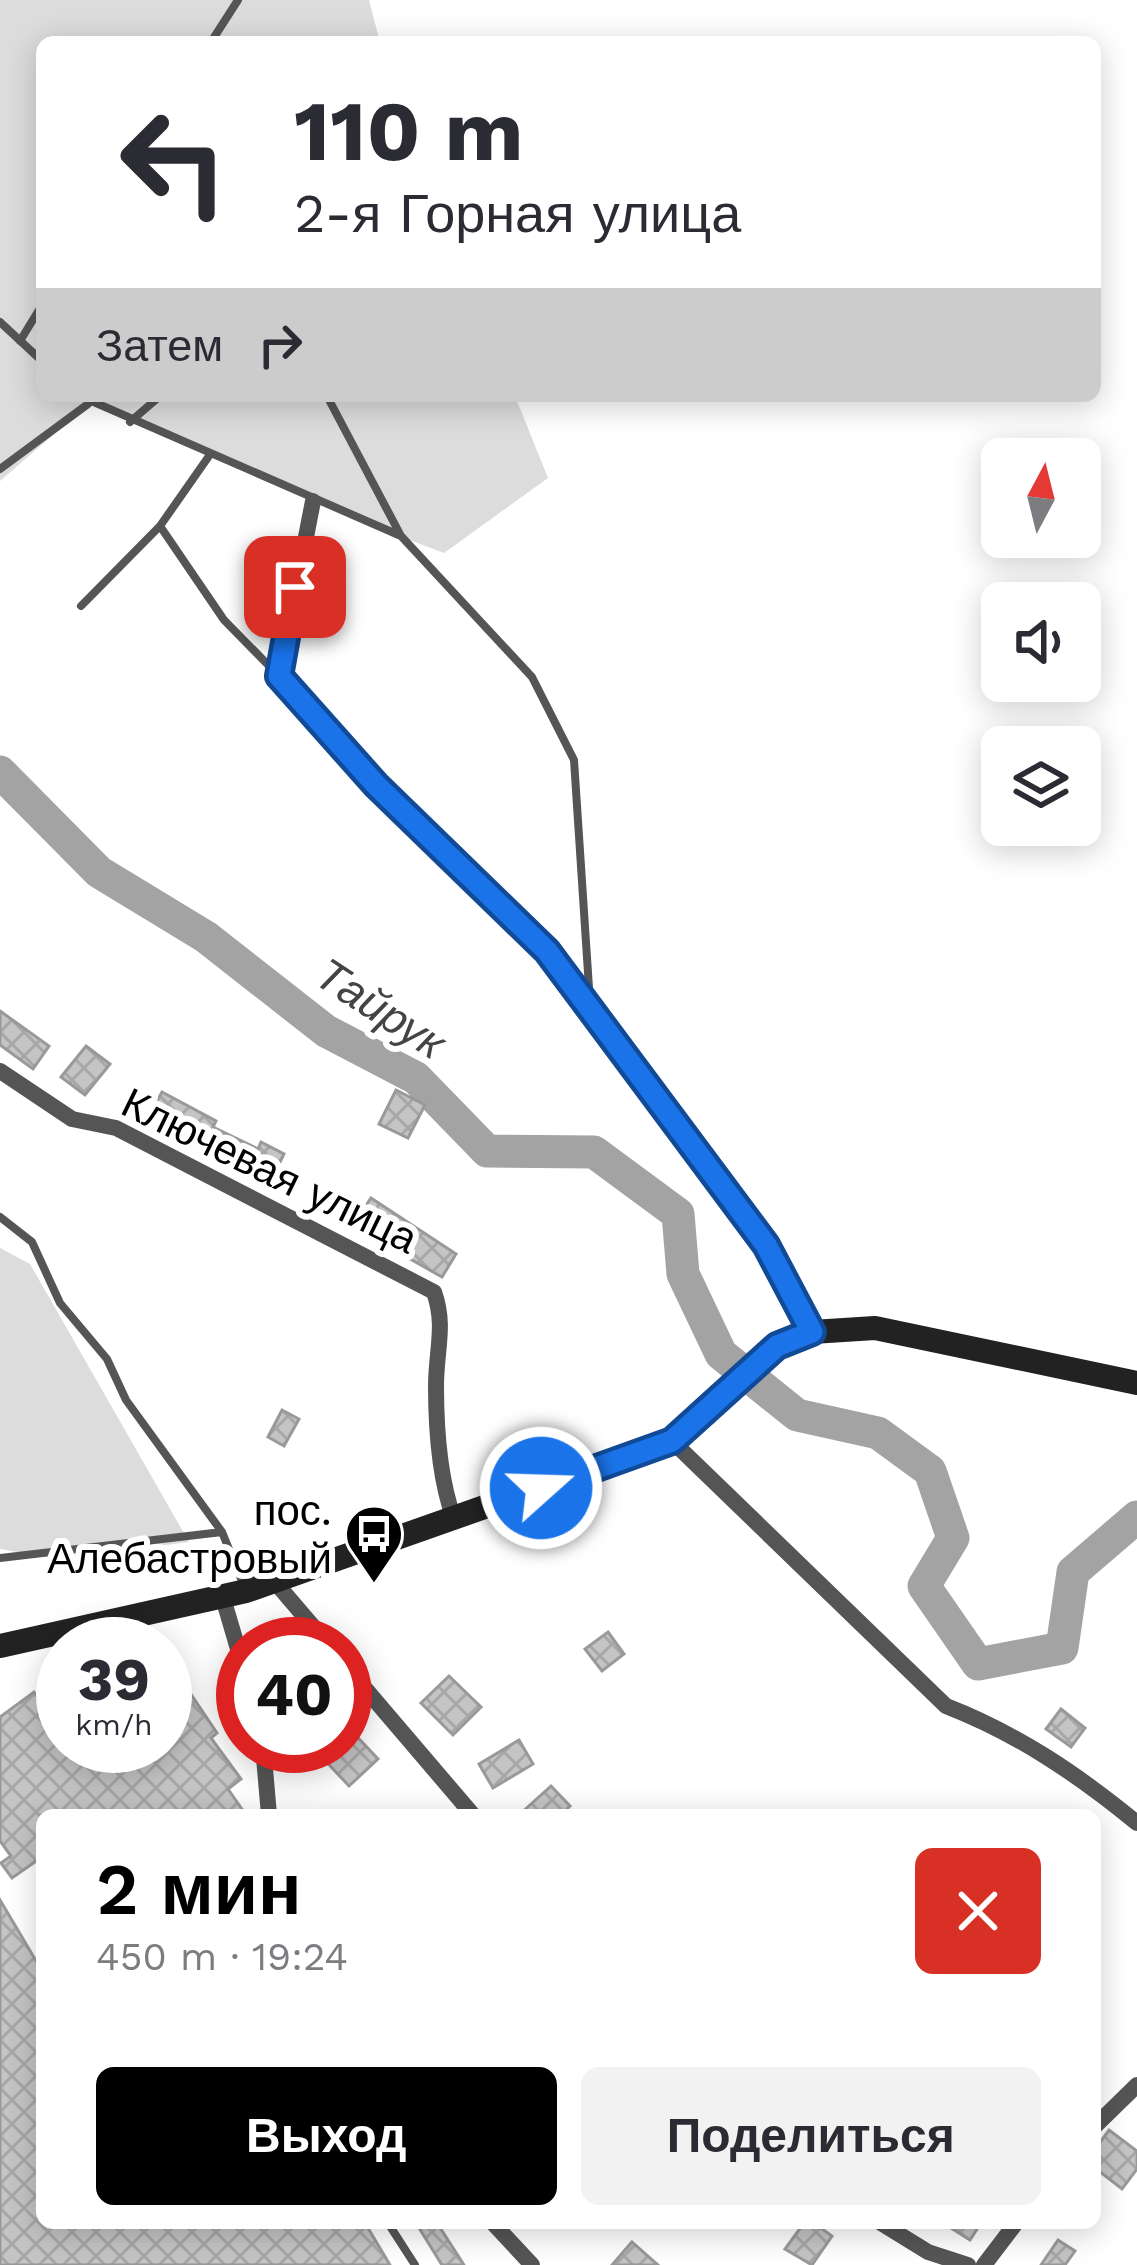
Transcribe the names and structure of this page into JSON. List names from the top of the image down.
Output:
{
  "streets": {
    "street": ["Ключевая улица"]
  },
  "water": ["Тайрук"],
  "places": {
    "bus stop": ["пос. Алебастровый"]
  },
  "north": "top",
  "page": {
    "turn": ["110 m", "2-я Горная улица"],
    "then": "Затем",
    "speed": "39 km/h",
    "limit": "40",
    "heading": ["2 мин", "450 m · 19:24"],
    "buttons": ["Выход", "Поделиться"]
  }
}
